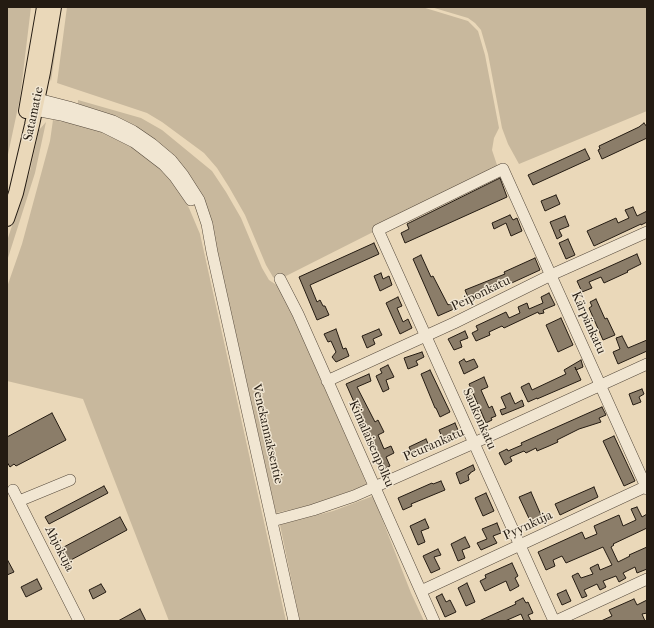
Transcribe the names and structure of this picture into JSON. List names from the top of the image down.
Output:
{
  "streets": {
    "main road": ["Satamatie"],
    "street": [
      "Peiponkatu",
      "Kärpänkatu",
      "Saukonkatu",
      "Venekannaksentie",
      "Kimalaisenpolku",
      "Peurankatu",
      "Pyynkuja",
      "Ahjokuja"
    ]
  },
  "crossings": [
    ["Satamatie", "Venekannaksentie"],
    ["Peiponkatu", "Kärpänkatu"],
    ["Peiponkatu", "Saukonkatu"],
    ["Peiponkatu", "Kimalaisenpolku"],
    ["Kärpänkatu", "Saukonkatu"],
    ["Kärpänkatu", "Peurankatu"],
    ["Kärpänkatu", "Pyynkuja"],
    ["Saukonkatu", "Peurankatu"],
    ["Saukonkatu", "Pyynkuja"],
    ["Venekannaksentie", "Peurankatu"],
    ["Kimalaisenpolku", "Peurankatu"],
    ["Kimalaisenpolku", "Pyynkuja"]
  ]
}
